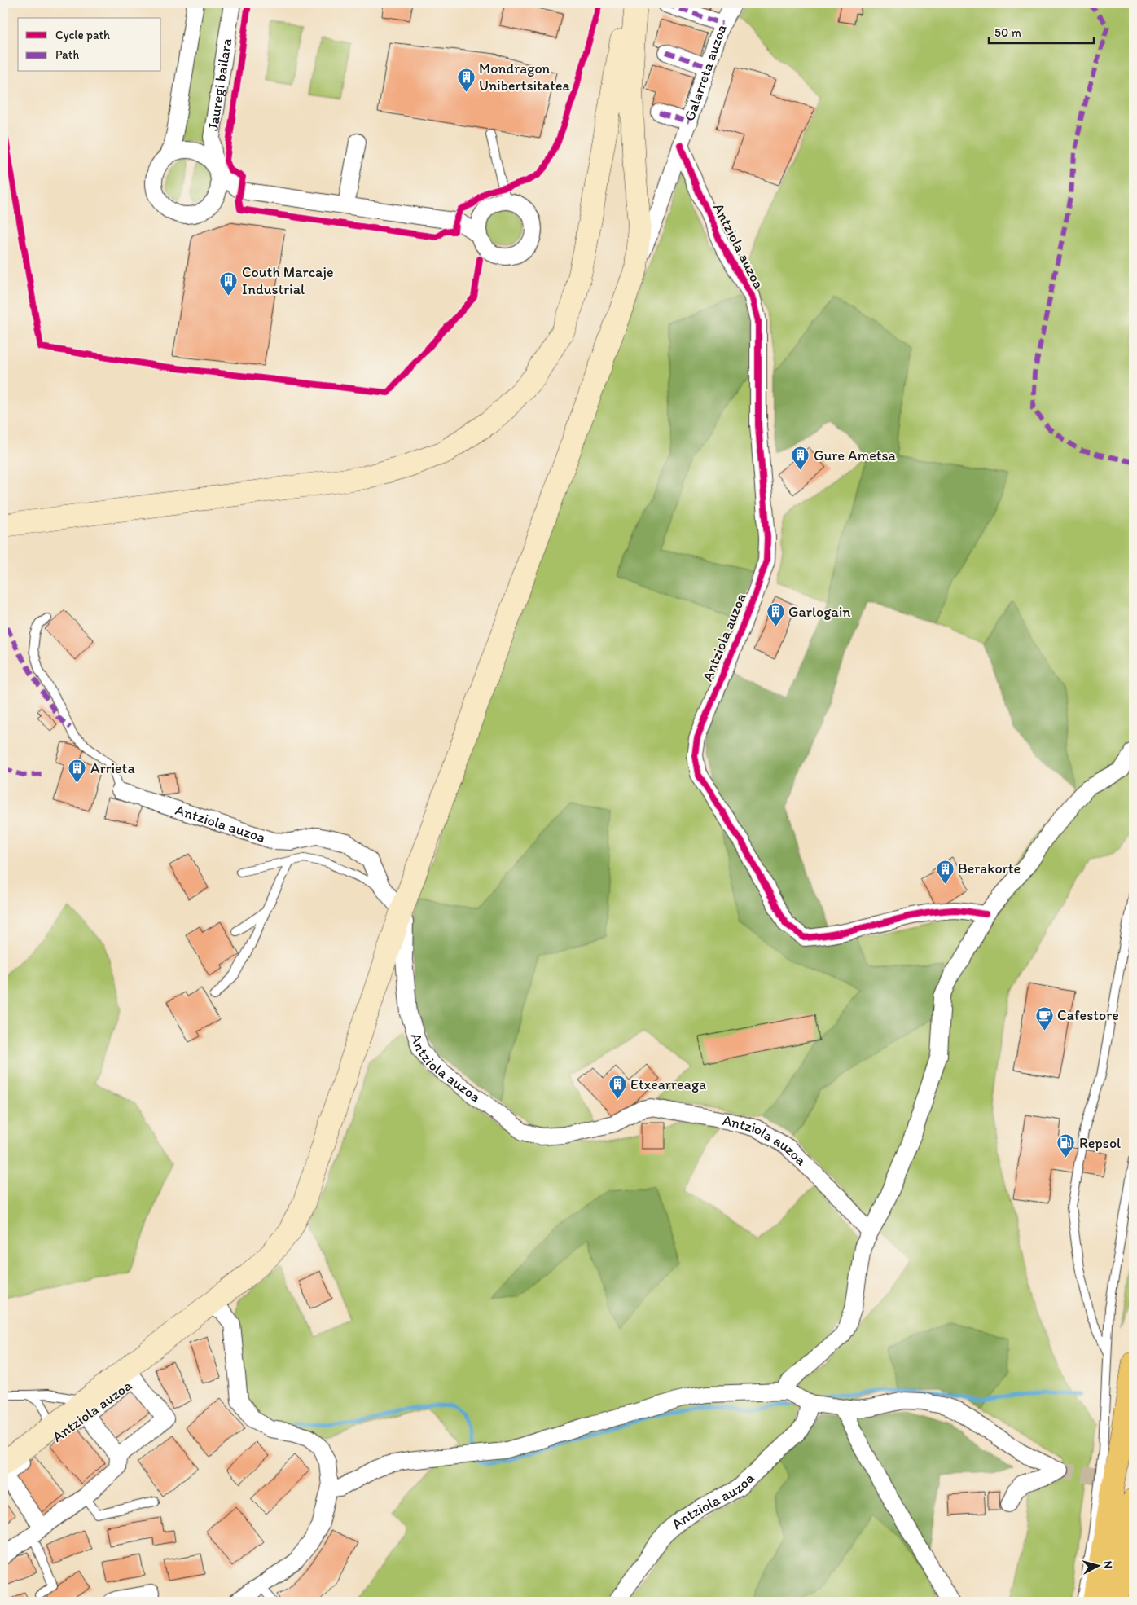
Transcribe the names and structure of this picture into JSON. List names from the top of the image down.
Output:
{
  "streets": {
    "street": ["Galarreta auzoa", "Jauregi bailara", "Antziola auzoa"]
  },
  "crossings": [
    ["Galarreta auzoa", "Antziola auzoa"]
  ],
  "places": {
    "building": [
      "Mondragon Unibertsitatea",
      "Couth Marcaje Industrial",
      "Gure Ametsa",
      "Garlogain",
      "Arrieta",
      "Berakorte",
      "Etxearreaga"
    ],
    "cafe": ["Cafestore"],
    "fuel station": ["Repsol"]
  },
  "legend": ["Cycle path", "Path"],
  "scale_bar": "50 m",
  "north": "right"
}
